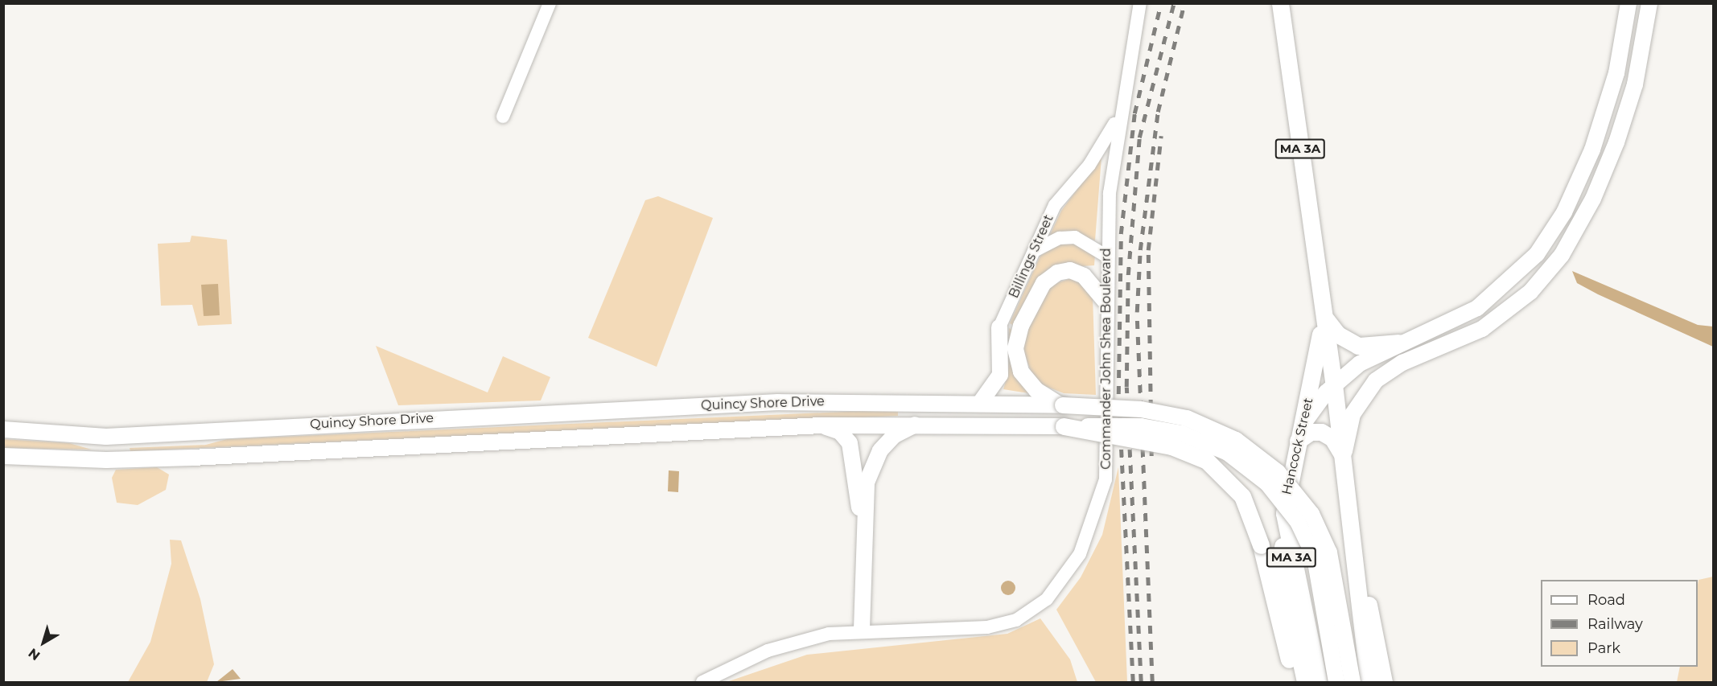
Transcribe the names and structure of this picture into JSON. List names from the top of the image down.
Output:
{
  "streets": {
    "main road": ["MA 3A", "Quincy Shore Drive", "Hancock Street"],
    "street": ["Billings Street", "Commander John Shea Boulevard"]
  },
  "crossings": [
    ["Billings Street", "Commander John Shea Boulevard"]
  ],
  "legend": ["Road", "Railway", "Park"],
  "north": "bottom left"
}
